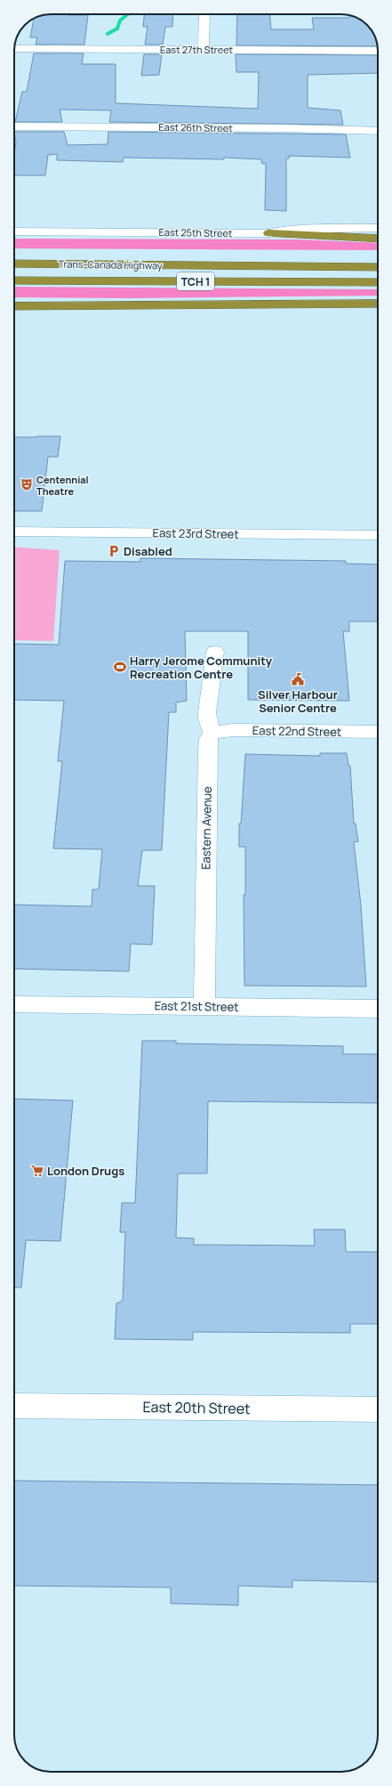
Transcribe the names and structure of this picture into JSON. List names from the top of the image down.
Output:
{
  "streets": {
    "highway": ["Trans-Canada Highway", "TCH 1"],
    "street": [
      "East 27th Street",
      "East 26th Street",
      "East 25th Street",
      "East 23rd Street",
      "East 22nd Street",
      "Eastern Avenue",
      "East 21st Street",
      "East 20th Street"
    ]
  },
  "crossings": [
    ["East 22nd Street", "Eastern Avenue"],
    ["Eastern Avenue", "East 21st Street"]
  ],
  "places": {
    "theatre": ["Centennial Theatre"],
    "parking": ["Disabled"],
    "sports": ["Harry Jerome Community Recreation Centre"],
    "public building": ["Silver Harbour Senior Centre"],
    "supermarket": ["London Drugs"]
  }
}
